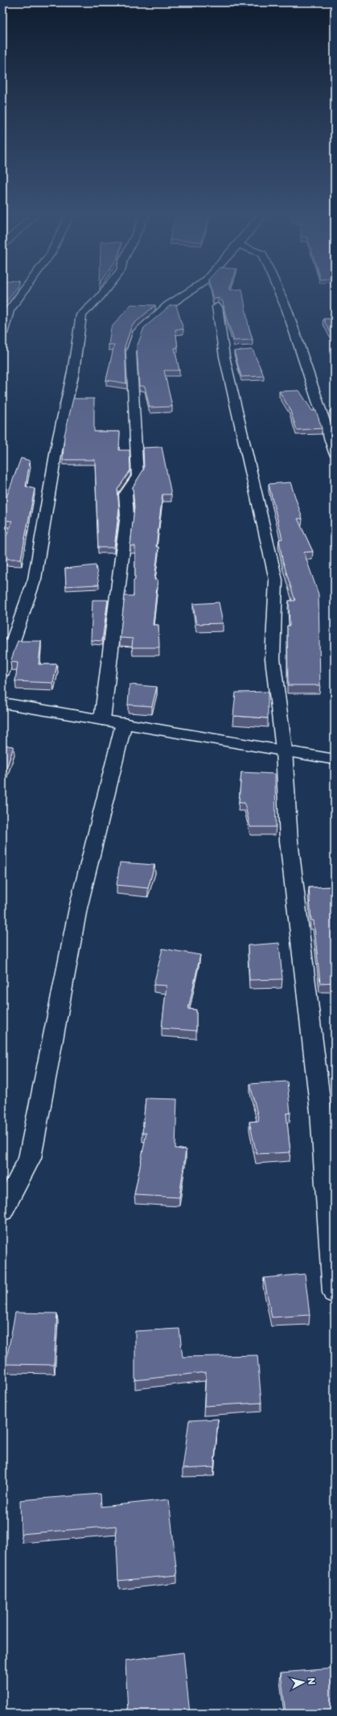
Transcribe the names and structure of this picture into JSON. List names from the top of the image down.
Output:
{
  "north": "right"
}
